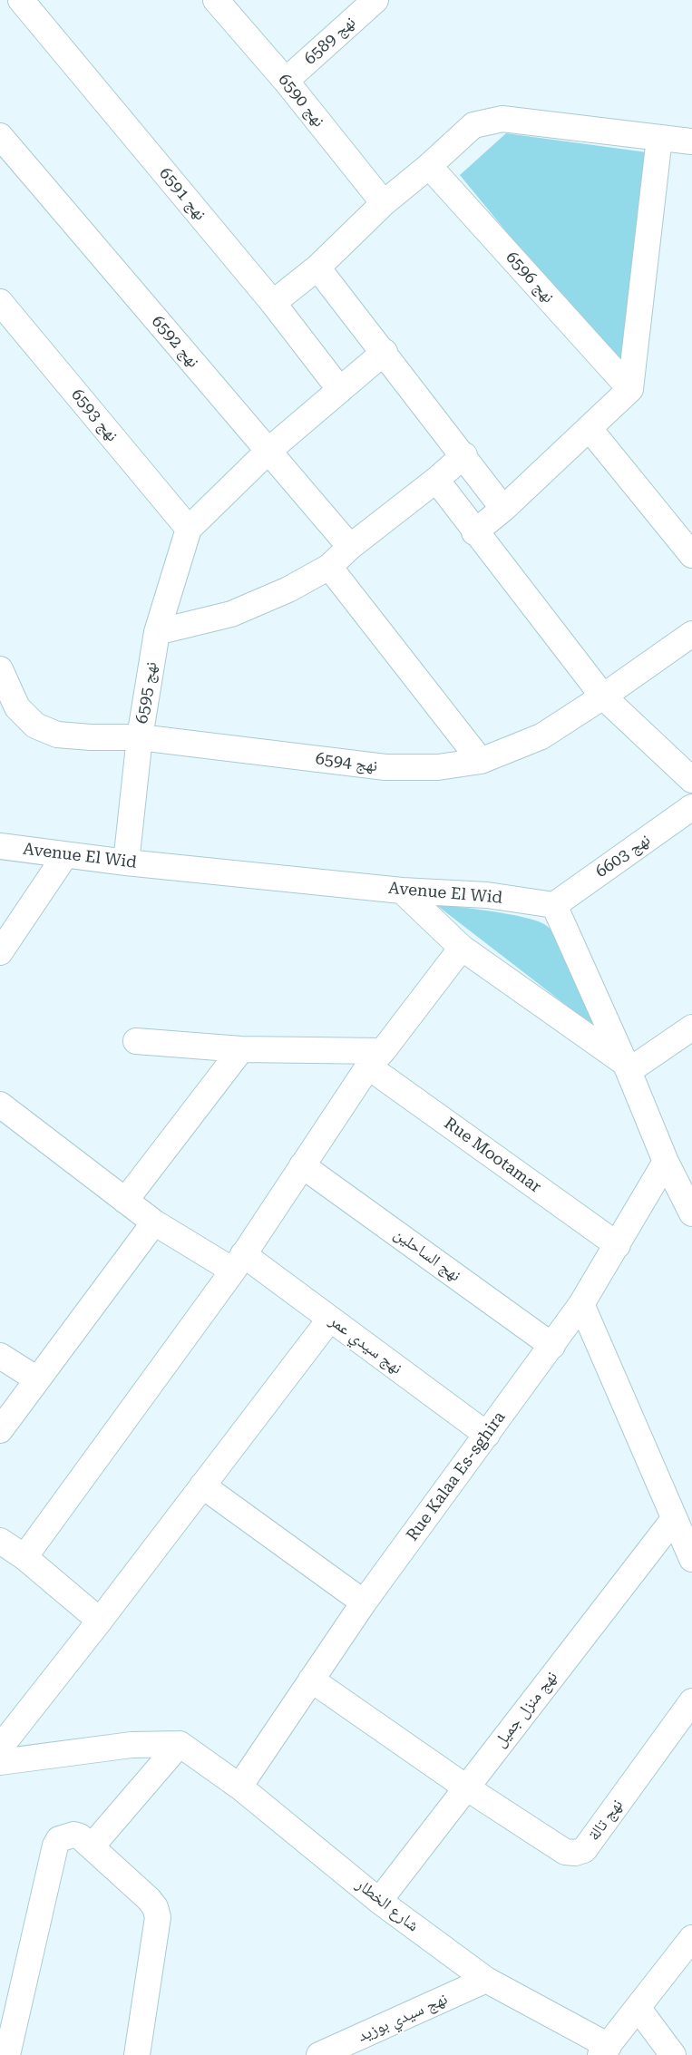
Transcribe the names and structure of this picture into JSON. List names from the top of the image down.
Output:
{
  "streets": {
    "street": [
      "نهج 6589",
      "نهج 6590",
      "نهج 6591",
      "نهج 6596",
      "نهج 6592",
      "نهج 6593",
      "نهج 6595",
      "نهج 6594",
      "Avenue El Wid",
      "نهج 6603",
      "Rue Mootamar",
      "نهج الساحلين",
      "نهج سيدي عمر",
      "Rue Kalaa Es-sghira",
      "نهج منزل جميل",
      "نهج تالة",
      "شارع الخطار",
      "نهج سيدي بوزيد"
    ]
  },
  "crossings": [
    ["نهج 6589", "نهج 6590"],
    ["نهج 6593", "نهج 6595"],
    ["نهج 6595", "نهج 6594"],
    ["نهج 6595", "Avenue El Wid"],
    ["Avenue El Wid", "نهج 6603"],
    ["Rue Mootamar", "Rue Kalaa Es-sghira"],
    ["نهج الساحلين", "Rue Kalaa Es-sghira"],
    ["نهج سيدي عمر", "Rue Kalaa Es-sghira"],
    ["Rue Kalaa Es-sghira", "نهج تالة"],
    ["Rue Kalaa Es-sghira", "شارع الخطار"],
    ["نهج منزل جميل", "نهج تالة"],
    ["نهج منزل جميل", "شارع الخطار"],
    ["شارع الخطار", "نهج سيدي بوزيد"]
  ]
}
